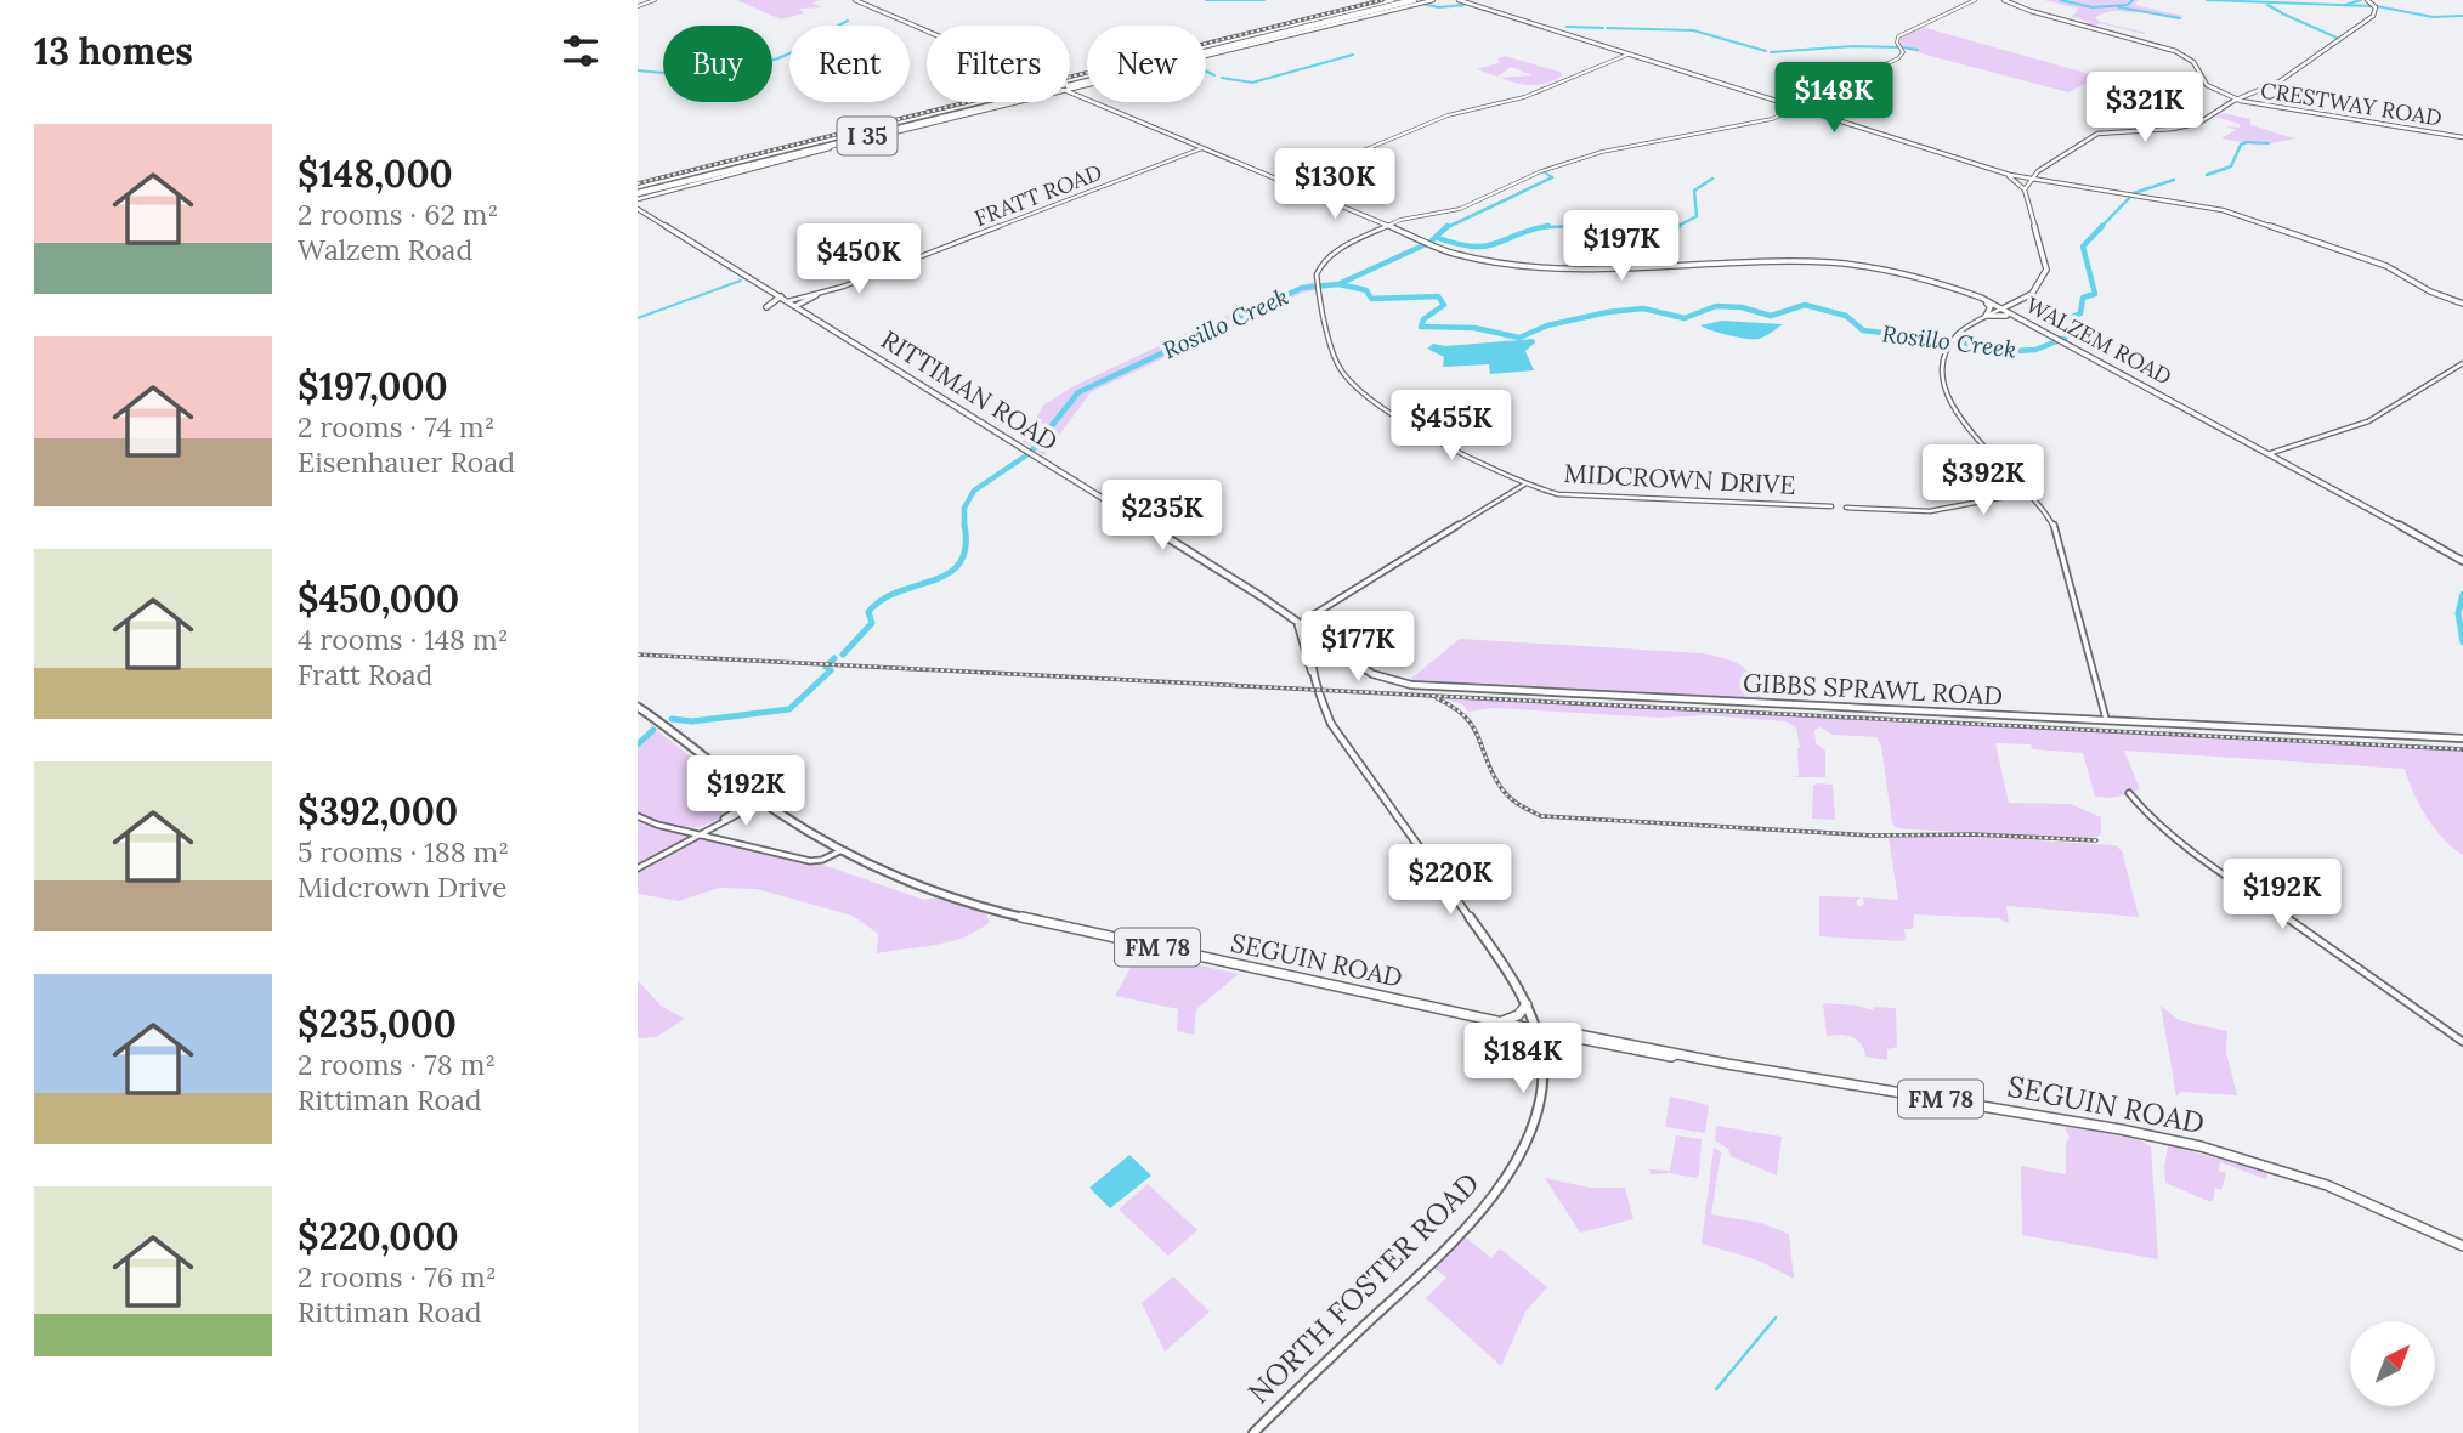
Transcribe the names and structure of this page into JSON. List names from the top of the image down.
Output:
{
  "streets": {
    "highway": ["I 35"],
    "main road": [
      "CRESTWAY ROAD",
      "WALZEM ROAD",
      "RITTIMAN ROAD",
      "GIBBS SPRAWL ROAD",
      "FM 78",
      "SEGUIN ROAD",
      "NORTH FOSTER ROAD"
    ],
    "street": ["FRATT ROAD", "MIDCROWN DRIVE"]
  },
  "crossings": [
    ["I 35", "RITTIMAN ROAD"],
    ["FRATT ROAD", "RITTIMAN ROAD"],
    ["RITTIMAN ROAD", "GIBBS SPRAWL ROAD"],
    ["SEGUIN ROAD", "NORTH FOSTER ROAD"]
  ],
  "water": ["Rosillo Creek"],
  "north": "top right",
  "page": {
    "heading": "13 homes",
    "chip": [
      "Buy",
      "Rent",
      "Filters",
      "New"
    ],
    "price": [
      "$148K",
      "$321K",
      "$130K",
      "$197K",
      "$450K",
      "$455K",
      "$392K",
      "$235K",
      "$177K",
      "$192K",
      "$220K",
      "$192K",
      "$184K"
    ],
    "list": [
      {
        "name": "$148,000",
        "note": "2 rooms · 62 m² · Walzem Road"
      },
      {
        "name": "$197,000",
        "note": "2 rooms · 74 m² · Eisenhauer Road"
      },
      {
        "name": "$450,000",
        "note": "4 rooms · 148 m² · Fratt Road"
      },
      {
        "name": "$392,000",
        "note": "5 rooms · 188 m² · Midcrown Drive"
      },
      {
        "name": "$235,000",
        "note": "2 rooms · 78 m² · Rittiman Road"
      },
      {
        "name": "$220,000",
        "note": "2 rooms · 76 m² · Rittiman Road"
      }
    ]
  }
}
